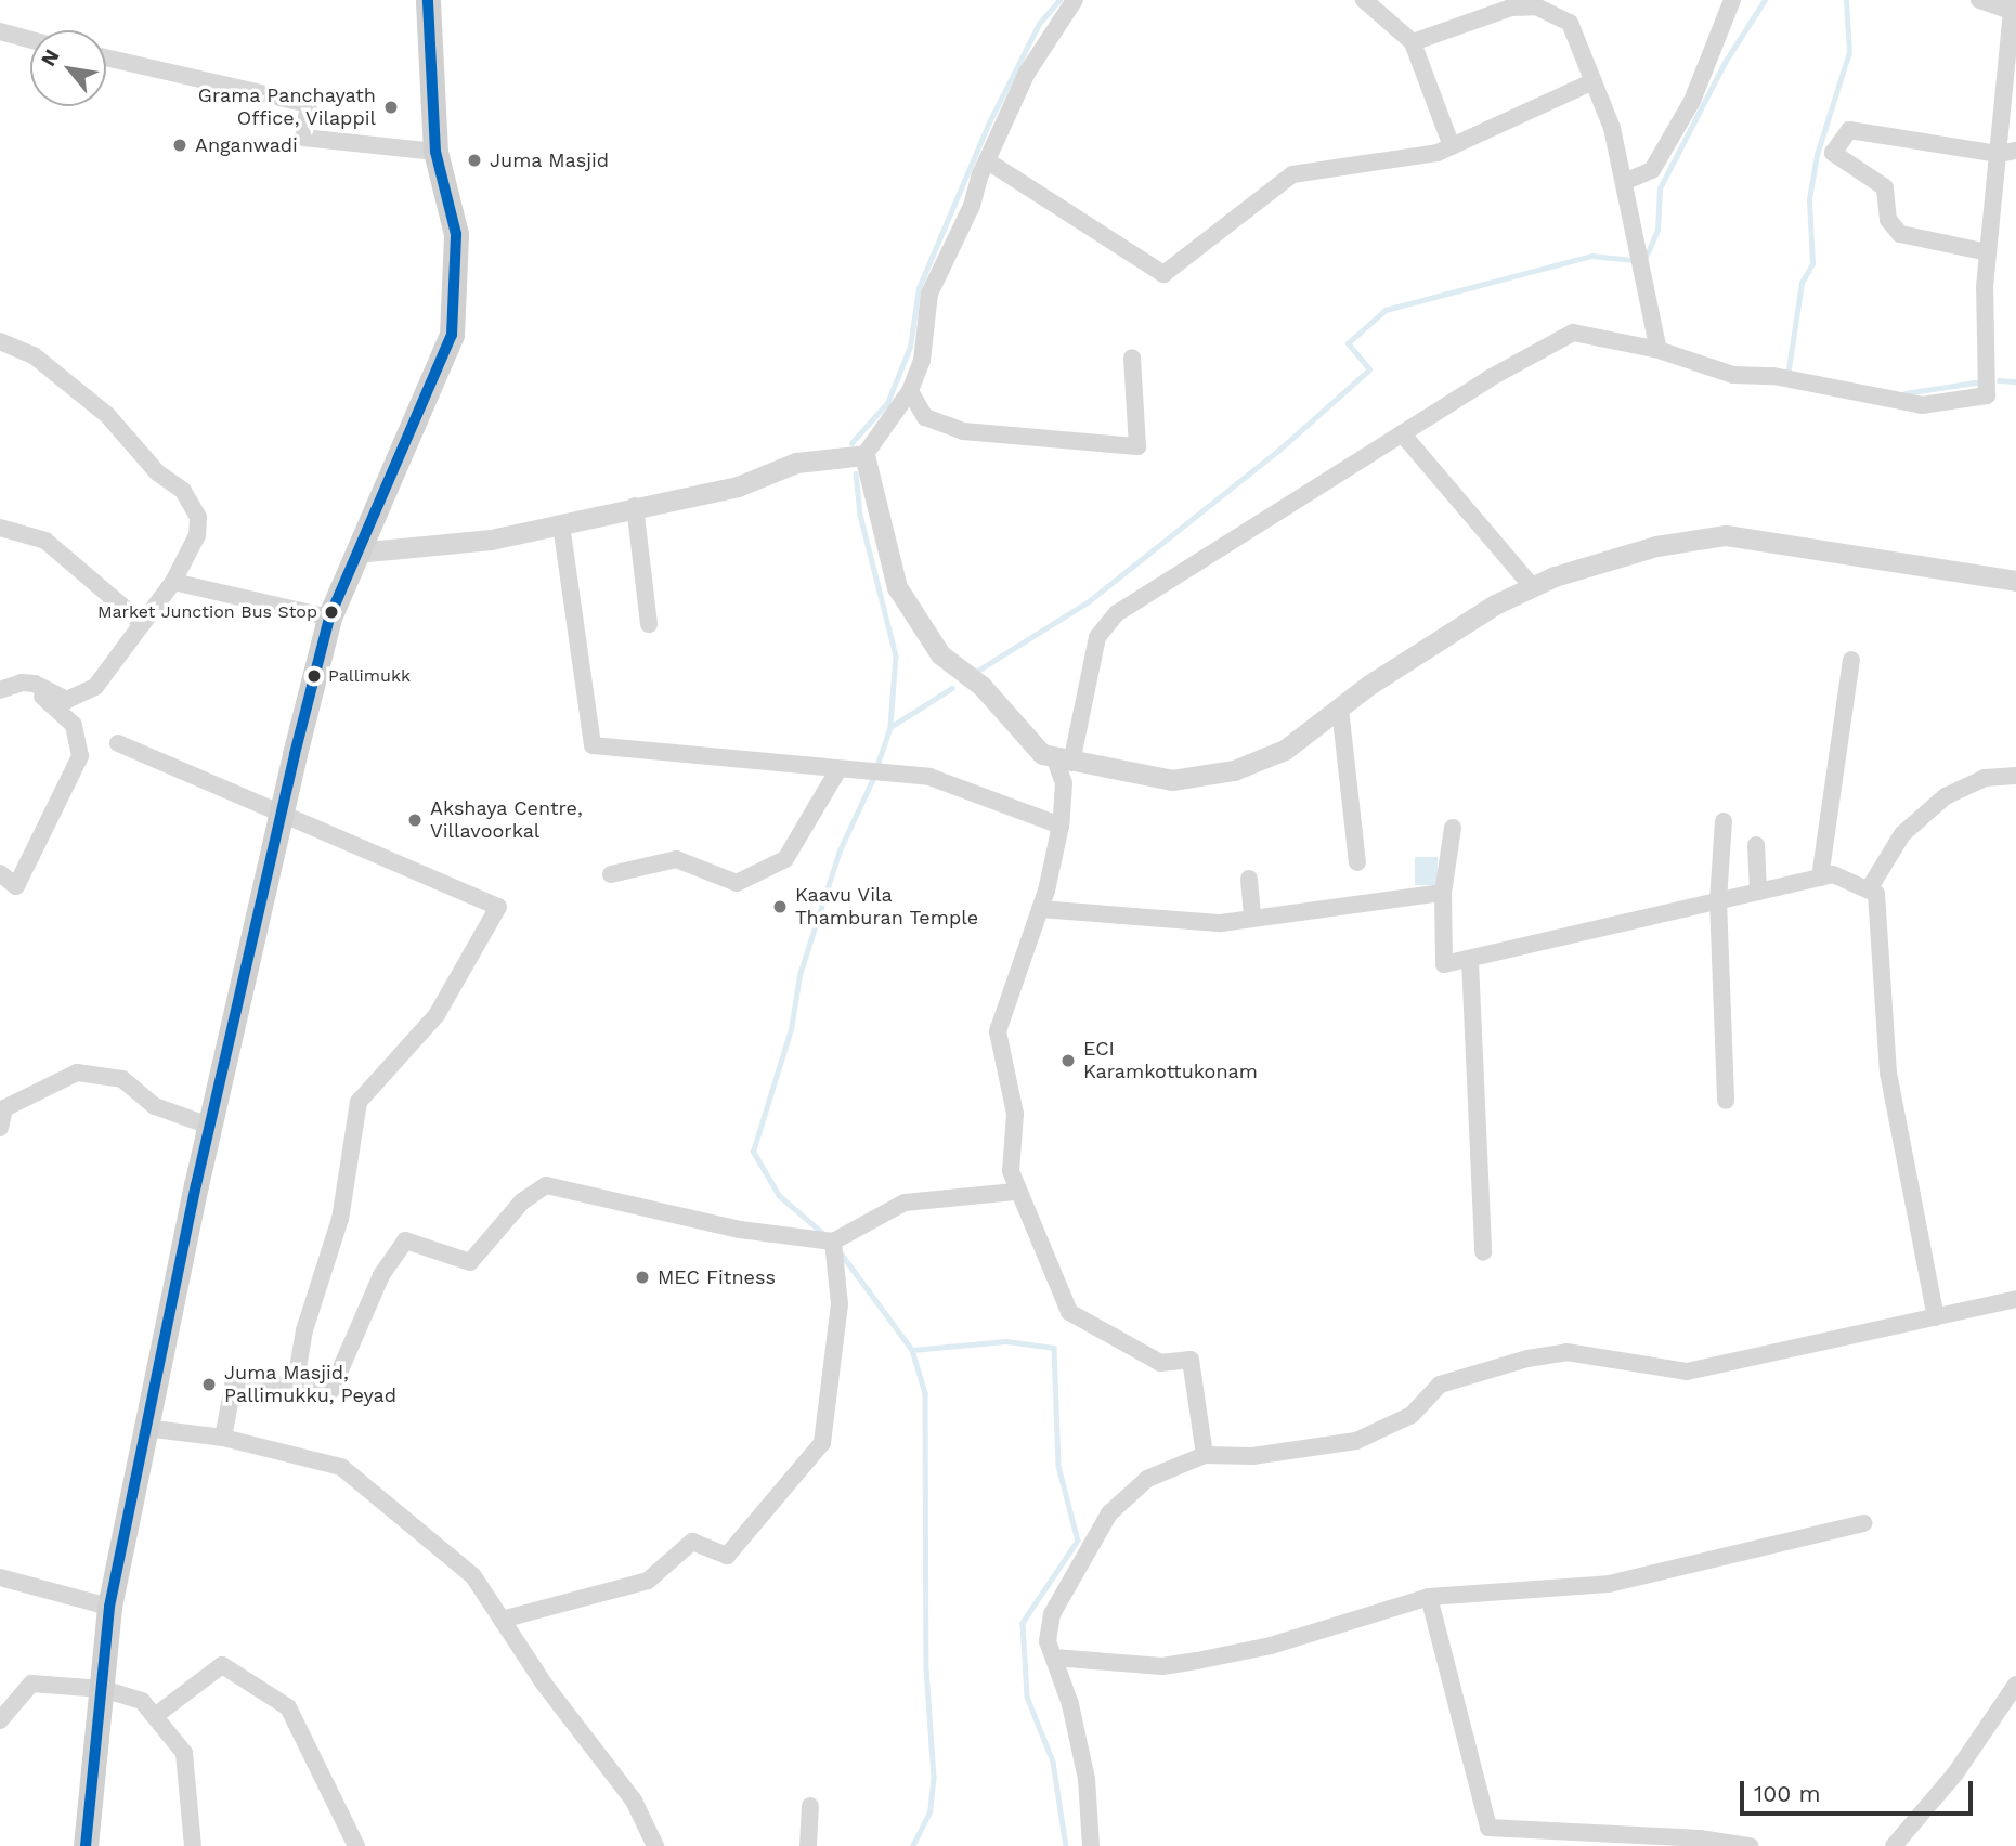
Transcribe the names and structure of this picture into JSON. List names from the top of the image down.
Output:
{
  "places": [
    "Grama Panchayath Office, Vilappil",
    "Anganwadi",
    "Juma Masjid",
    "Market Junction Bus Stop",
    "Pallimukk",
    "Akshaya Centre, Villavoorkal",
    "Kaavu Vila Thamburan Temple",
    "ECI Karamkottukonam",
    "MEC Fitness",
    "Juma Masjid, Pallimukku, Peyad"
  ],
  "scale_bar": "100 m",
  "north": "top left"
}
